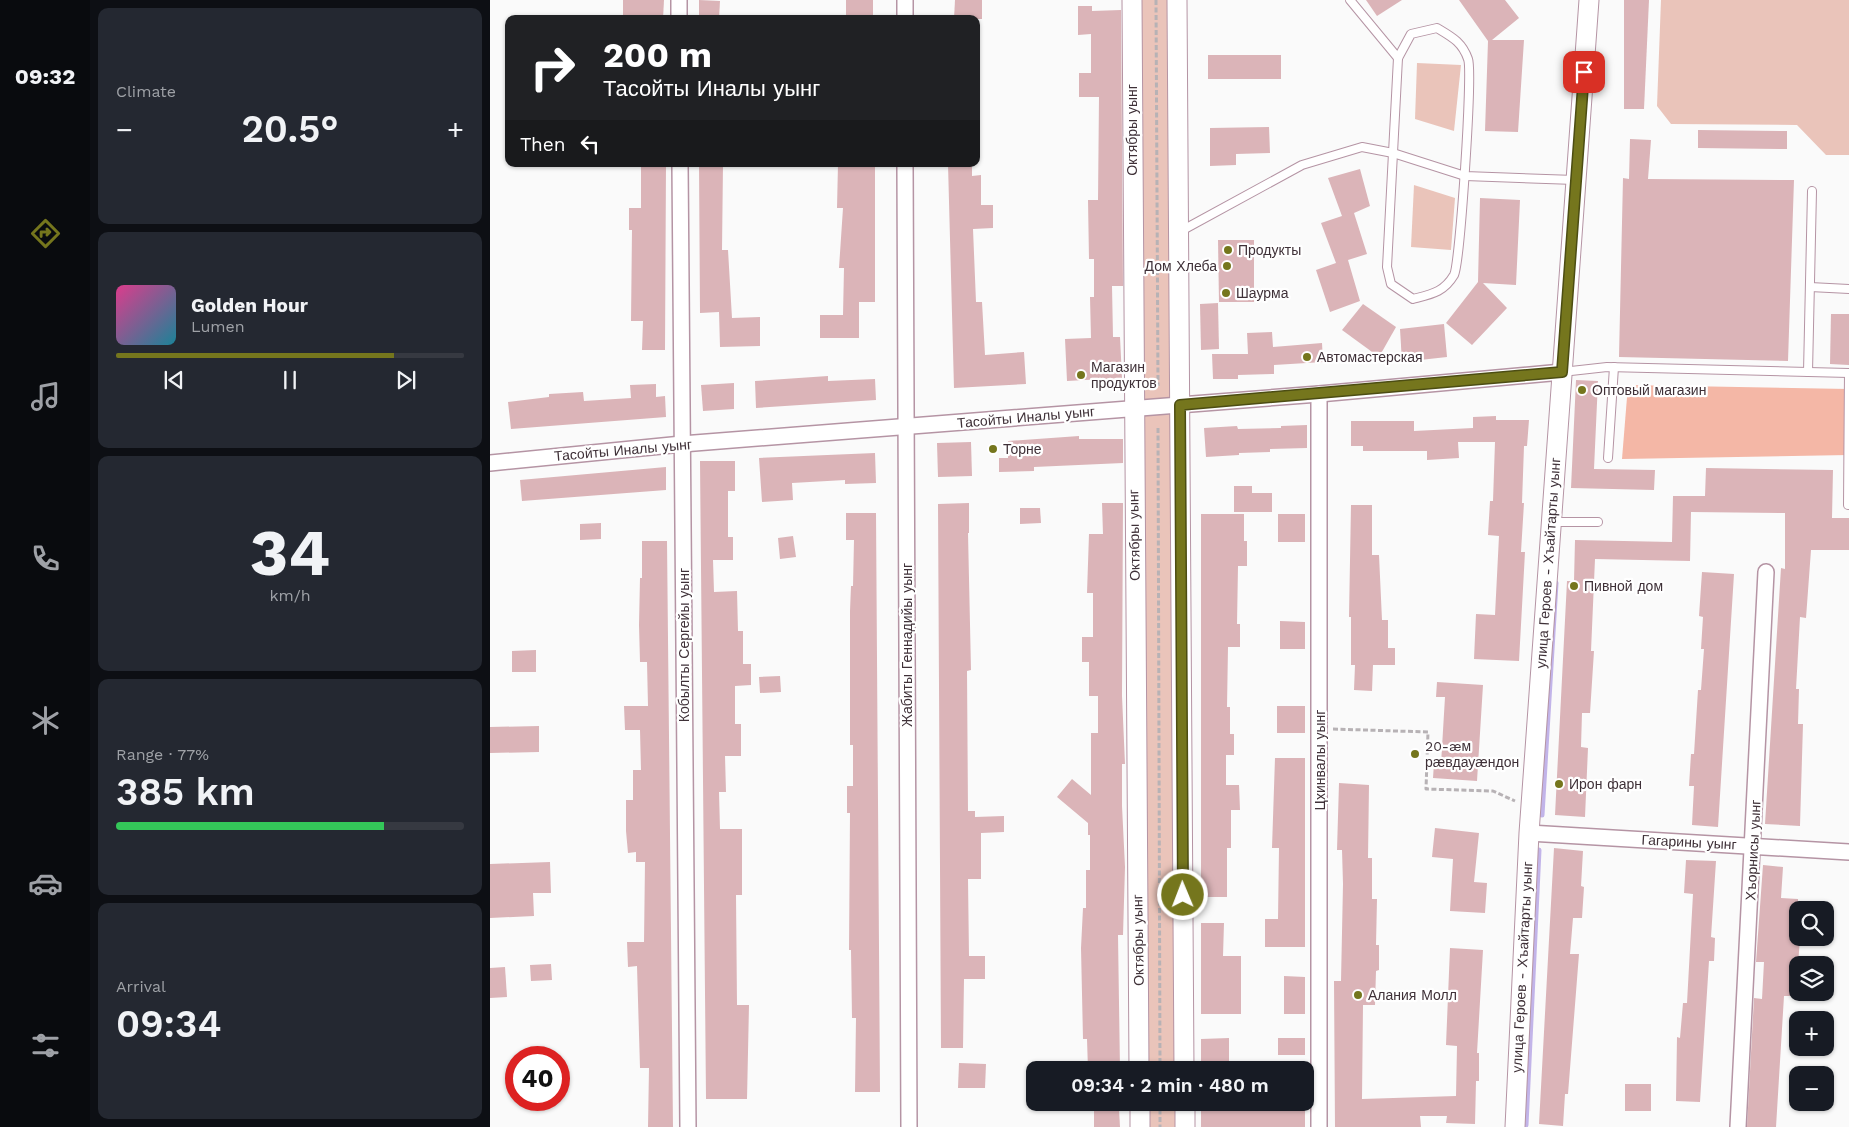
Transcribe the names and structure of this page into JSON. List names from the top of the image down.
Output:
{
  "streets": {
    "street": [
      "Октябры уынг",
      "Тасойты Иналы уынг",
      "улица Героев - Хъайтарты уынг",
      "Кобылты Сергейы уынг",
      "Жабиты Геннадийы уынг",
      "Цхинвалы уынг",
      "Гагарины уынг",
      "Хъорнисы уынг"
    ]
  },
  "crossings": [
    ["Октябры уынг", "Тасойты Иналы уынг"],
    ["Тасойты Иналы уынг", "улица Героев - Хъайтарты уынг"],
    ["Тасойты Иналы уынг", "Кобылты Сергейы уынг"],
    ["Тасойты Иналы уынг", "Жабиты Геннадийы уынг"],
    ["Тасойты Иналы уынг", "Цхинвалы уынг"],
    ["улица Героев - Хъайтарты уынг", "Гагарины уынг"],
    ["Гагарины уынг", "Хъорнисы уынг"]
  ],
  "places": [
    "Продукты",
    "Дом Хлеба",
    "Шаурма",
    "Автомастерская",
    "Магазин продуктов",
    "Оптовый магазин",
    "Торне",
    "Пивной дом",
    "20-æм рӕвдауӕндон",
    "Ирон фарн",
    "Алания Молл"
  ],
  "page": {
    "tabs": "09:32",
    "tile": [
      "Climate",
      ["34", "km/h"],
      ["Range · 77%", "385 km"],
      ["Arrival", "09:34"]
    ],
    "turn": ["200 m", "Тасойты Иналы уынг"],
    "heat": ["−", "20.5°", "+"],
    "then": "Then",
    "song": ["Golden Hour", "Lumen"],
    "map_buttons": ["+", "−"],
    "limit": "40",
    "trip": "09:34 · 2 min · 480 m"
  }
}
